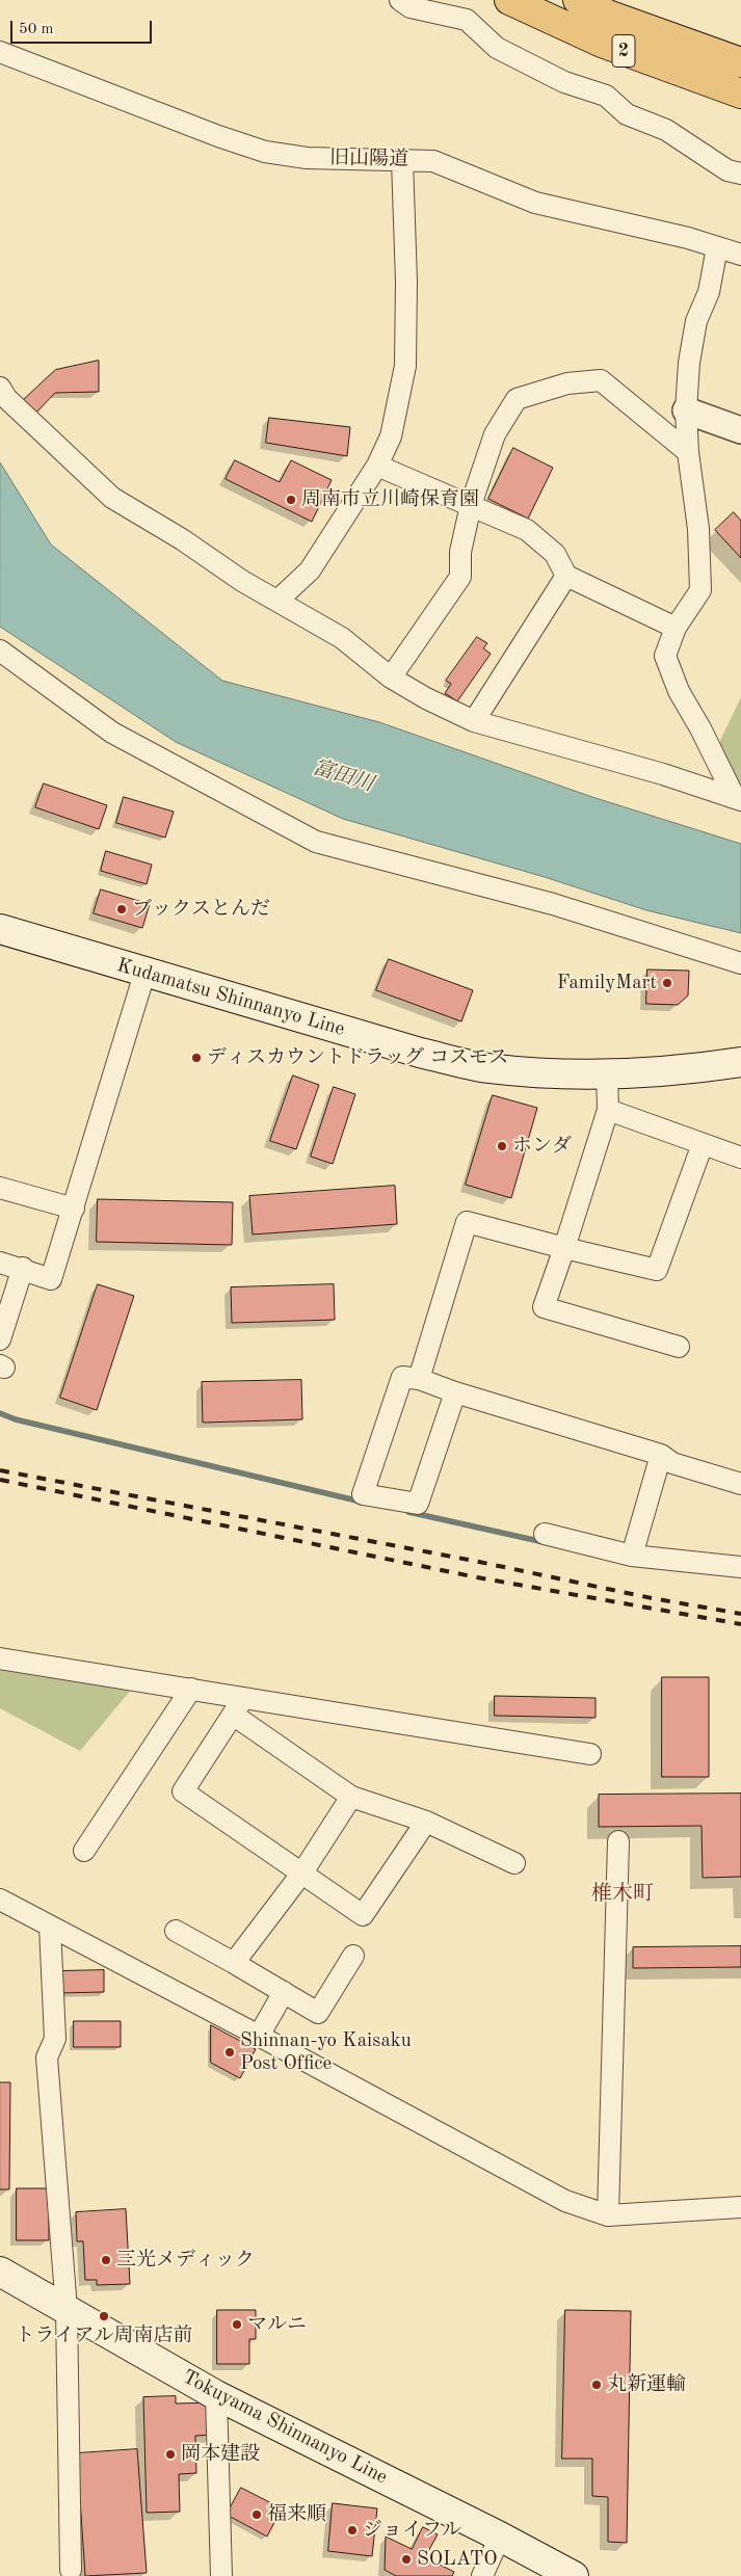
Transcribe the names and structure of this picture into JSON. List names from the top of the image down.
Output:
{
  "streets": {
    "highway": ["2"],
    "main road": ["Kudamatsu Shinnanyo Line", "Tokuyama Shinnanyo Line"],
    "street": ["旧山陽道"]
  },
  "districts": ["椎木町"],
  "water": ["富田川"],
  "places": [
    "周南市立川崎保育園",
    "ブックスとんだ",
    "FamilyMart",
    "ディスカウントドラッグ コスモス",
    "ホンダ",
    "Shinnan-yo Kaisaku Post Office",
    "三光メディック",
    "トライアル周南店前",
    "マルニ",
    "丸新運輸",
    "岡本建設",
    "福来順",
    "ジョイフル",
    "SOLATO"
  ],
  "scale_bar": "50 m"
}
